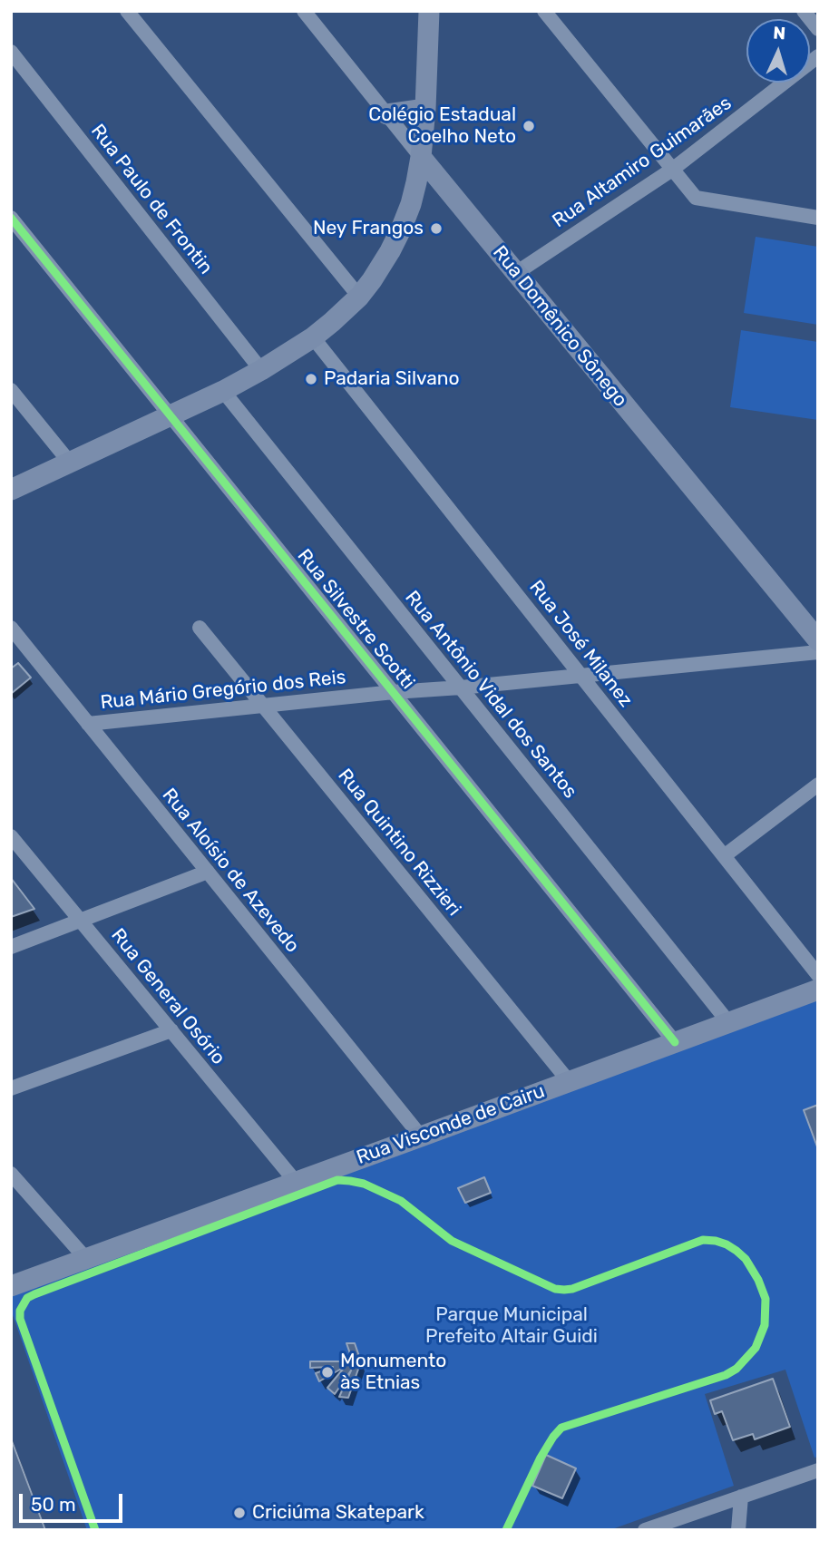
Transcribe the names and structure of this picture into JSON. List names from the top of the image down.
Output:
{
  "streets": {
    "street": [
      "Rua Altamiro Guimarães",
      "Rua Paulo de Frontin",
      "Rua Domênico Sônego",
      "Rua Silvestre Scotti",
      "Rua José Milanez",
      "Rua Mário Gregório dos Reis",
      "Rua Antônio Vidal dos Santos",
      "Rua Quintino Rizzieri",
      "Rua Aloísio de Azevedo",
      "Rua General Osório",
      "Rua Visconde de Cairu"
    ]
  },
  "crossings": [
    ["Rua Altamiro Guimarães", "Rua Domênico Sônego"],
    ["Rua Silvestre Scotti", "Rua Mário Gregório dos Reis"],
    ["Rua Silvestre Scotti", "Rua Visconde de Cairu"],
    ["Rua José Milanez", "Rua Mário Gregório dos Reis"],
    ["Rua Mário Gregório dos Reis", "Rua Antônio Vidal dos Santos"],
    ["Rua Mário Gregório dos Reis", "Rua Quintino Rizzieri"],
    ["Rua Mário Gregório dos Reis", "Rua Aloísio de Azevedo"],
    ["Rua Antônio Vidal dos Santos", "Rua Visconde de Cairu"],
    ["Rua Quintino Rizzieri", "Rua Visconde de Cairu"],
    ["Rua Aloísio de Azevedo", "Rua Visconde de Cairu"],
    ["Rua General Osório", "Rua Visconde de Cairu"]
  ],
  "parks": ["Parque Municipal Prefeito Altair Guidi"],
  "places": [
    "Colégio Estadual Coelho Neto",
    "Ney Frangos",
    "Padaria Silvano",
    "Monumento às Etnias",
    "Criciúma Skatepark"
  ],
  "scale_bar": "50 m",
  "north": "top"
}
